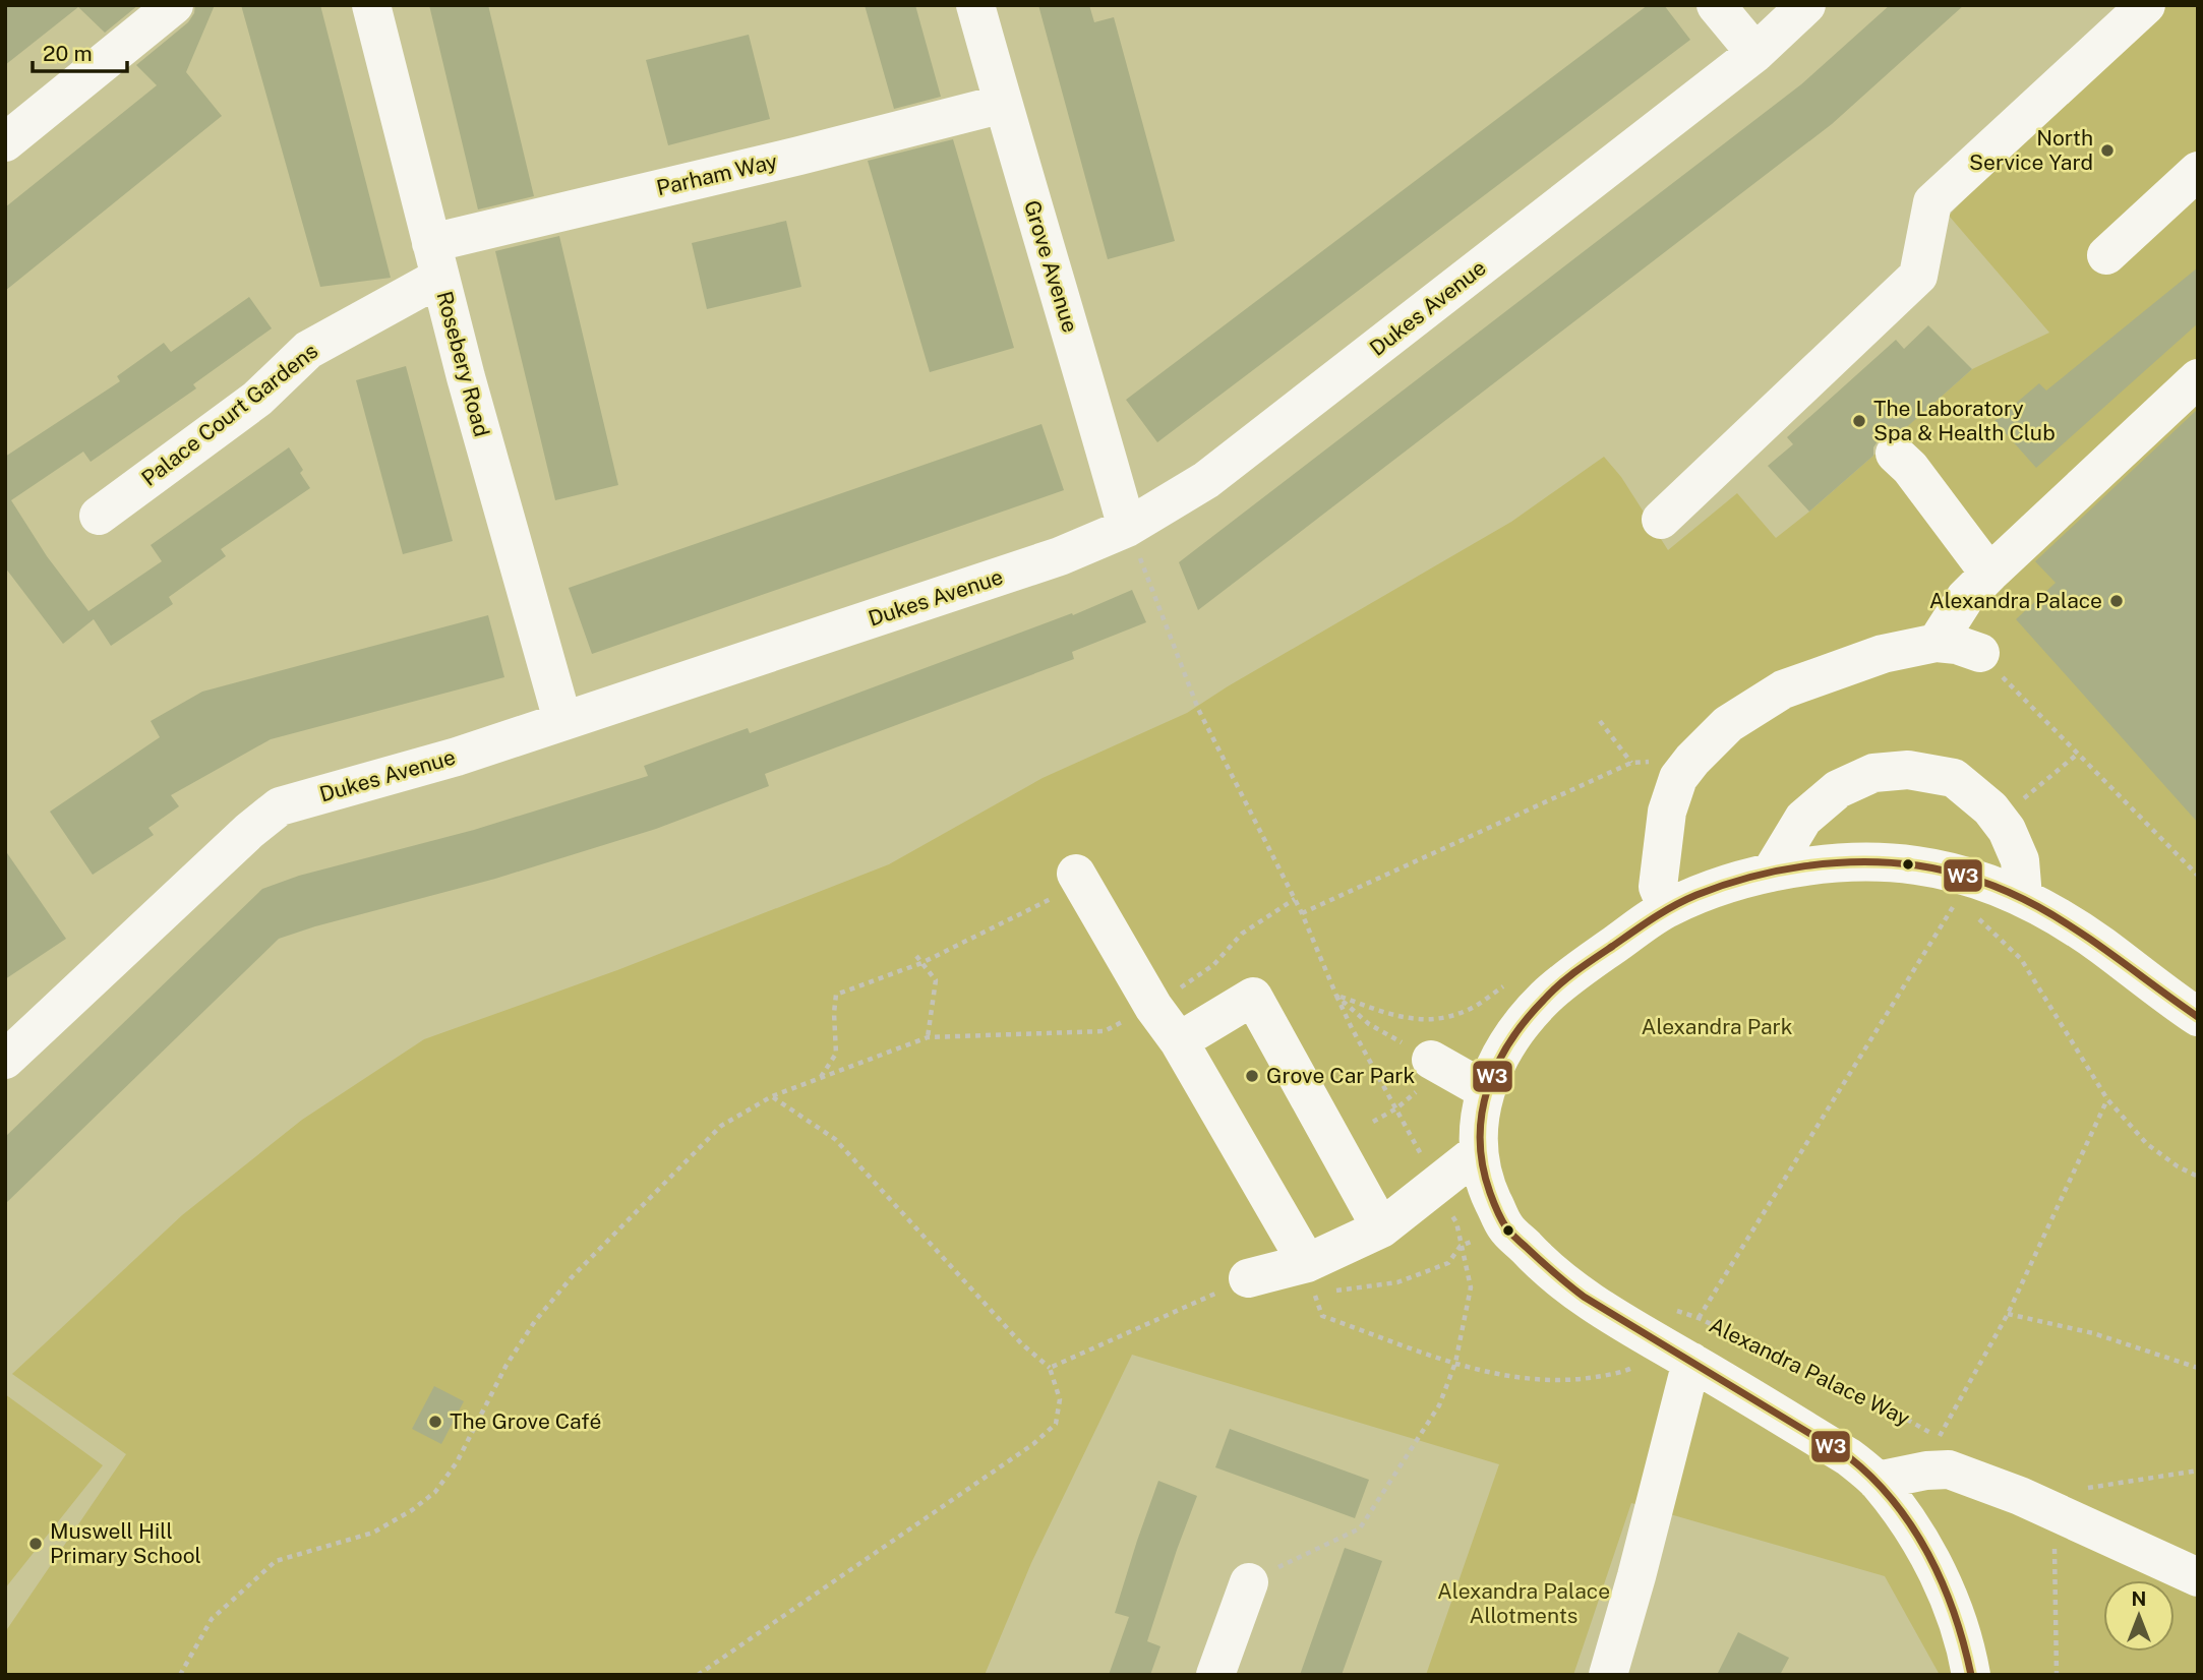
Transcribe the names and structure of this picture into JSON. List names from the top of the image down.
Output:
{
  "streets": {
    "street": [
      "Parham Way",
      "Grove Avenue",
      "Dukes Avenue",
      "Rosebery Road",
      "Palace Court Gardens",
      "Alexandra Palace Way"
    ]
  },
  "crossings": [
    ["Parham Way", "Grove Avenue"],
    ["Parham Way", "Rosebery Road"],
    ["Parham Way", "Palace Court Gardens"],
    ["Grove Avenue", "Dukes Avenue"],
    ["Dukes Avenue", "Rosebery Road"],
    ["Rosebery Road", "Palace Court Gardens"]
  ],
  "parks": ["Alexandra Park", "Alexandra Palace Allotments"],
  "places": [
    "North Service Yard",
    "The Laboratory Spa & Health Club",
    "Alexandra Palace",
    "Grove Car Park",
    "The Grove Café",
    "Muswell Hill Primary School"
  ],
  "lines": ["transit line W3"],
  "scale_bar": "20 m",
  "north": "top"
}
